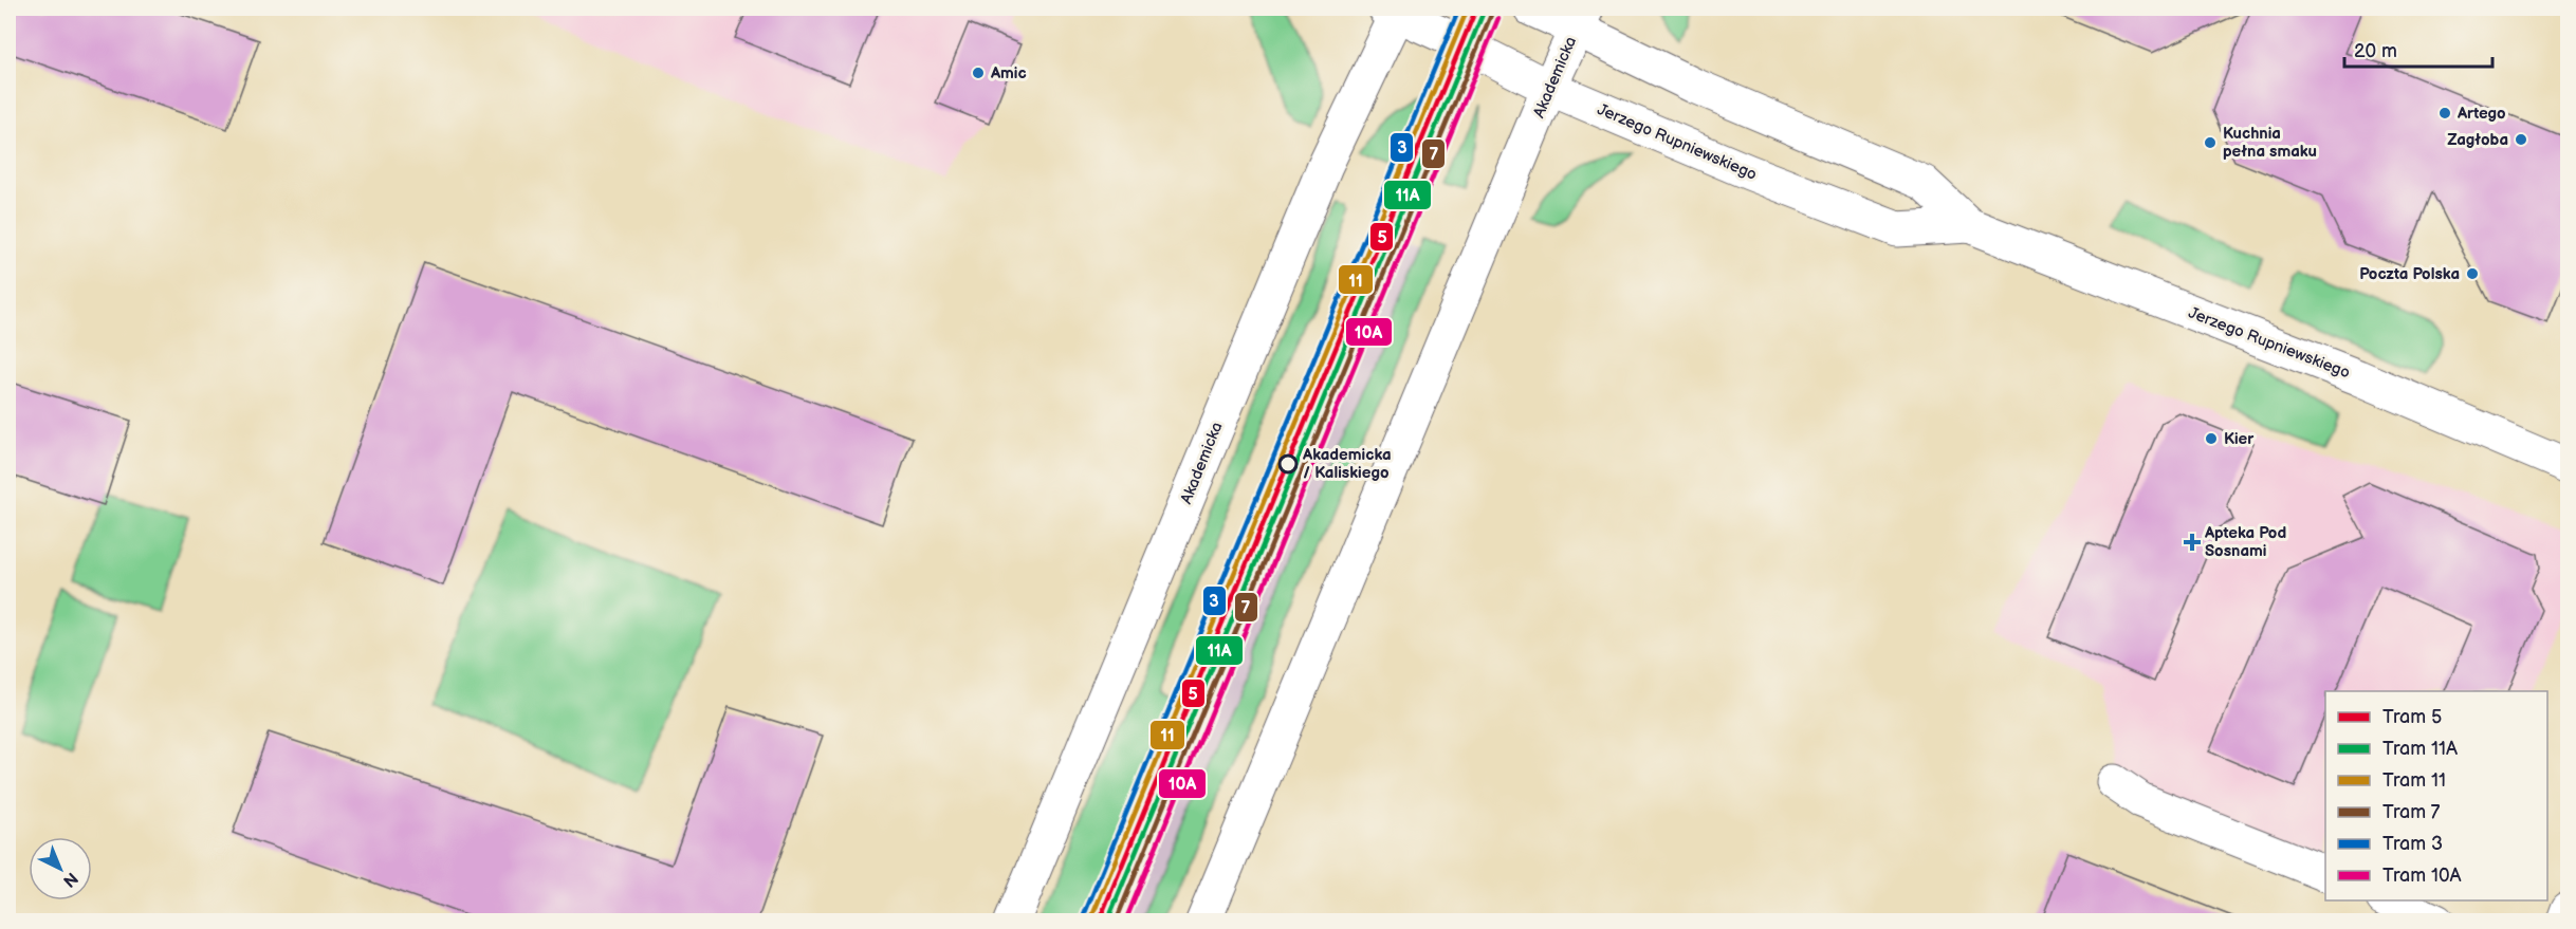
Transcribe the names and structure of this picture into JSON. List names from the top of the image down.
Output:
{
  "streets": {
    "street": ["Akademicka", "Jerzego Rupniewskiego"]
  },
  "crossings": [
    ["Akademicka", "Jerzego Rupniewskiego"]
  ],
  "places": {
    "other": [
      "Amic",
      "Artego",
      "Zagłoba",
      "Kuchnia pełna smaku",
      "Poczta Polska",
      "Kier",
      "Akademicka / Kaliskiego"
    ],
    "health": ["Apteka Pod Sosnami"]
  },
  "lines": [
    "tram line 5",
    "tram line 11",
    "tram line 3",
    "tram line 11A",
    "tram line 7",
    "tram line 10A"
  ],
  "legend": [
    "Tram 5",
    "Tram 11A",
    "Tram 11",
    "Tram 7",
    "Tram 3",
    "Tram 10A"
  ],
  "scale_bar": "20 m",
  "north": "bottom right"
}
